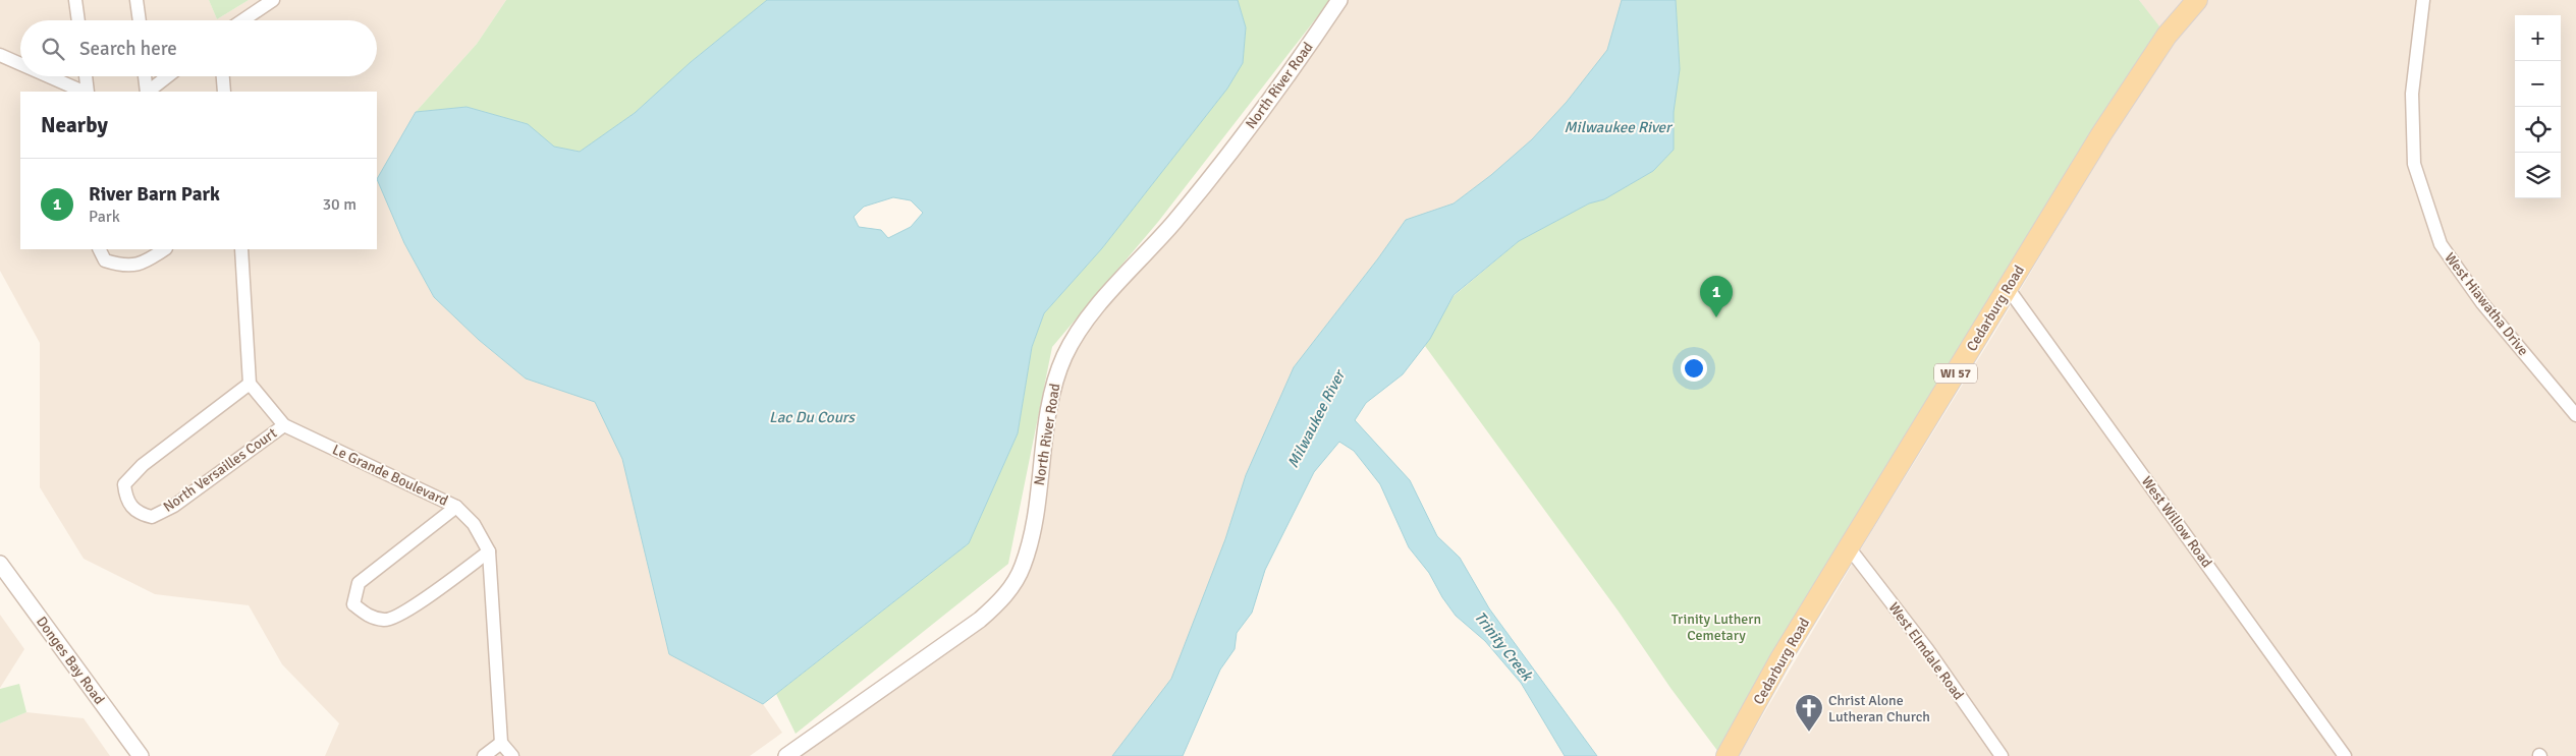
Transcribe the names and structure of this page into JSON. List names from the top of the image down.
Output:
{
  "streets": {
    "main road": ["Cedarburg Road", "WI 57"],
    "street": [
      "North River Road",
      "West Hiawatha Drive",
      "North Versailles Court",
      "Le Grande Boulevard",
      "West Willow Road",
      "West Elmdale Road",
      "Donges Bay Road"
    ]
  },
  "crossings": [
    ["Cedarburg Road", "West Willow Road"],
    ["Cedarburg Road", "West Elmdale Road"],
    ["North Versailles Court", "Le Grande Boulevard"]
  ],
  "water": ["Milwaukee River", "Lac Du Cours", "Trinity Creek"],
  "parks": ["Trinity Luthern Cemetary"],
  "places": {
    "church": ["Christ Alone Lutheran Church"]
  },
  "page": {
    "map_buttons": ["+", "−"],
    "search": "Search here",
    "heading": "Nearby",
    "list": [
      {
        "mark": "1",
        "name": "River Barn Park",
        "note": "Park",
        "value": "30 m"
      }
    ],
    "pins": "1"
  }
}
